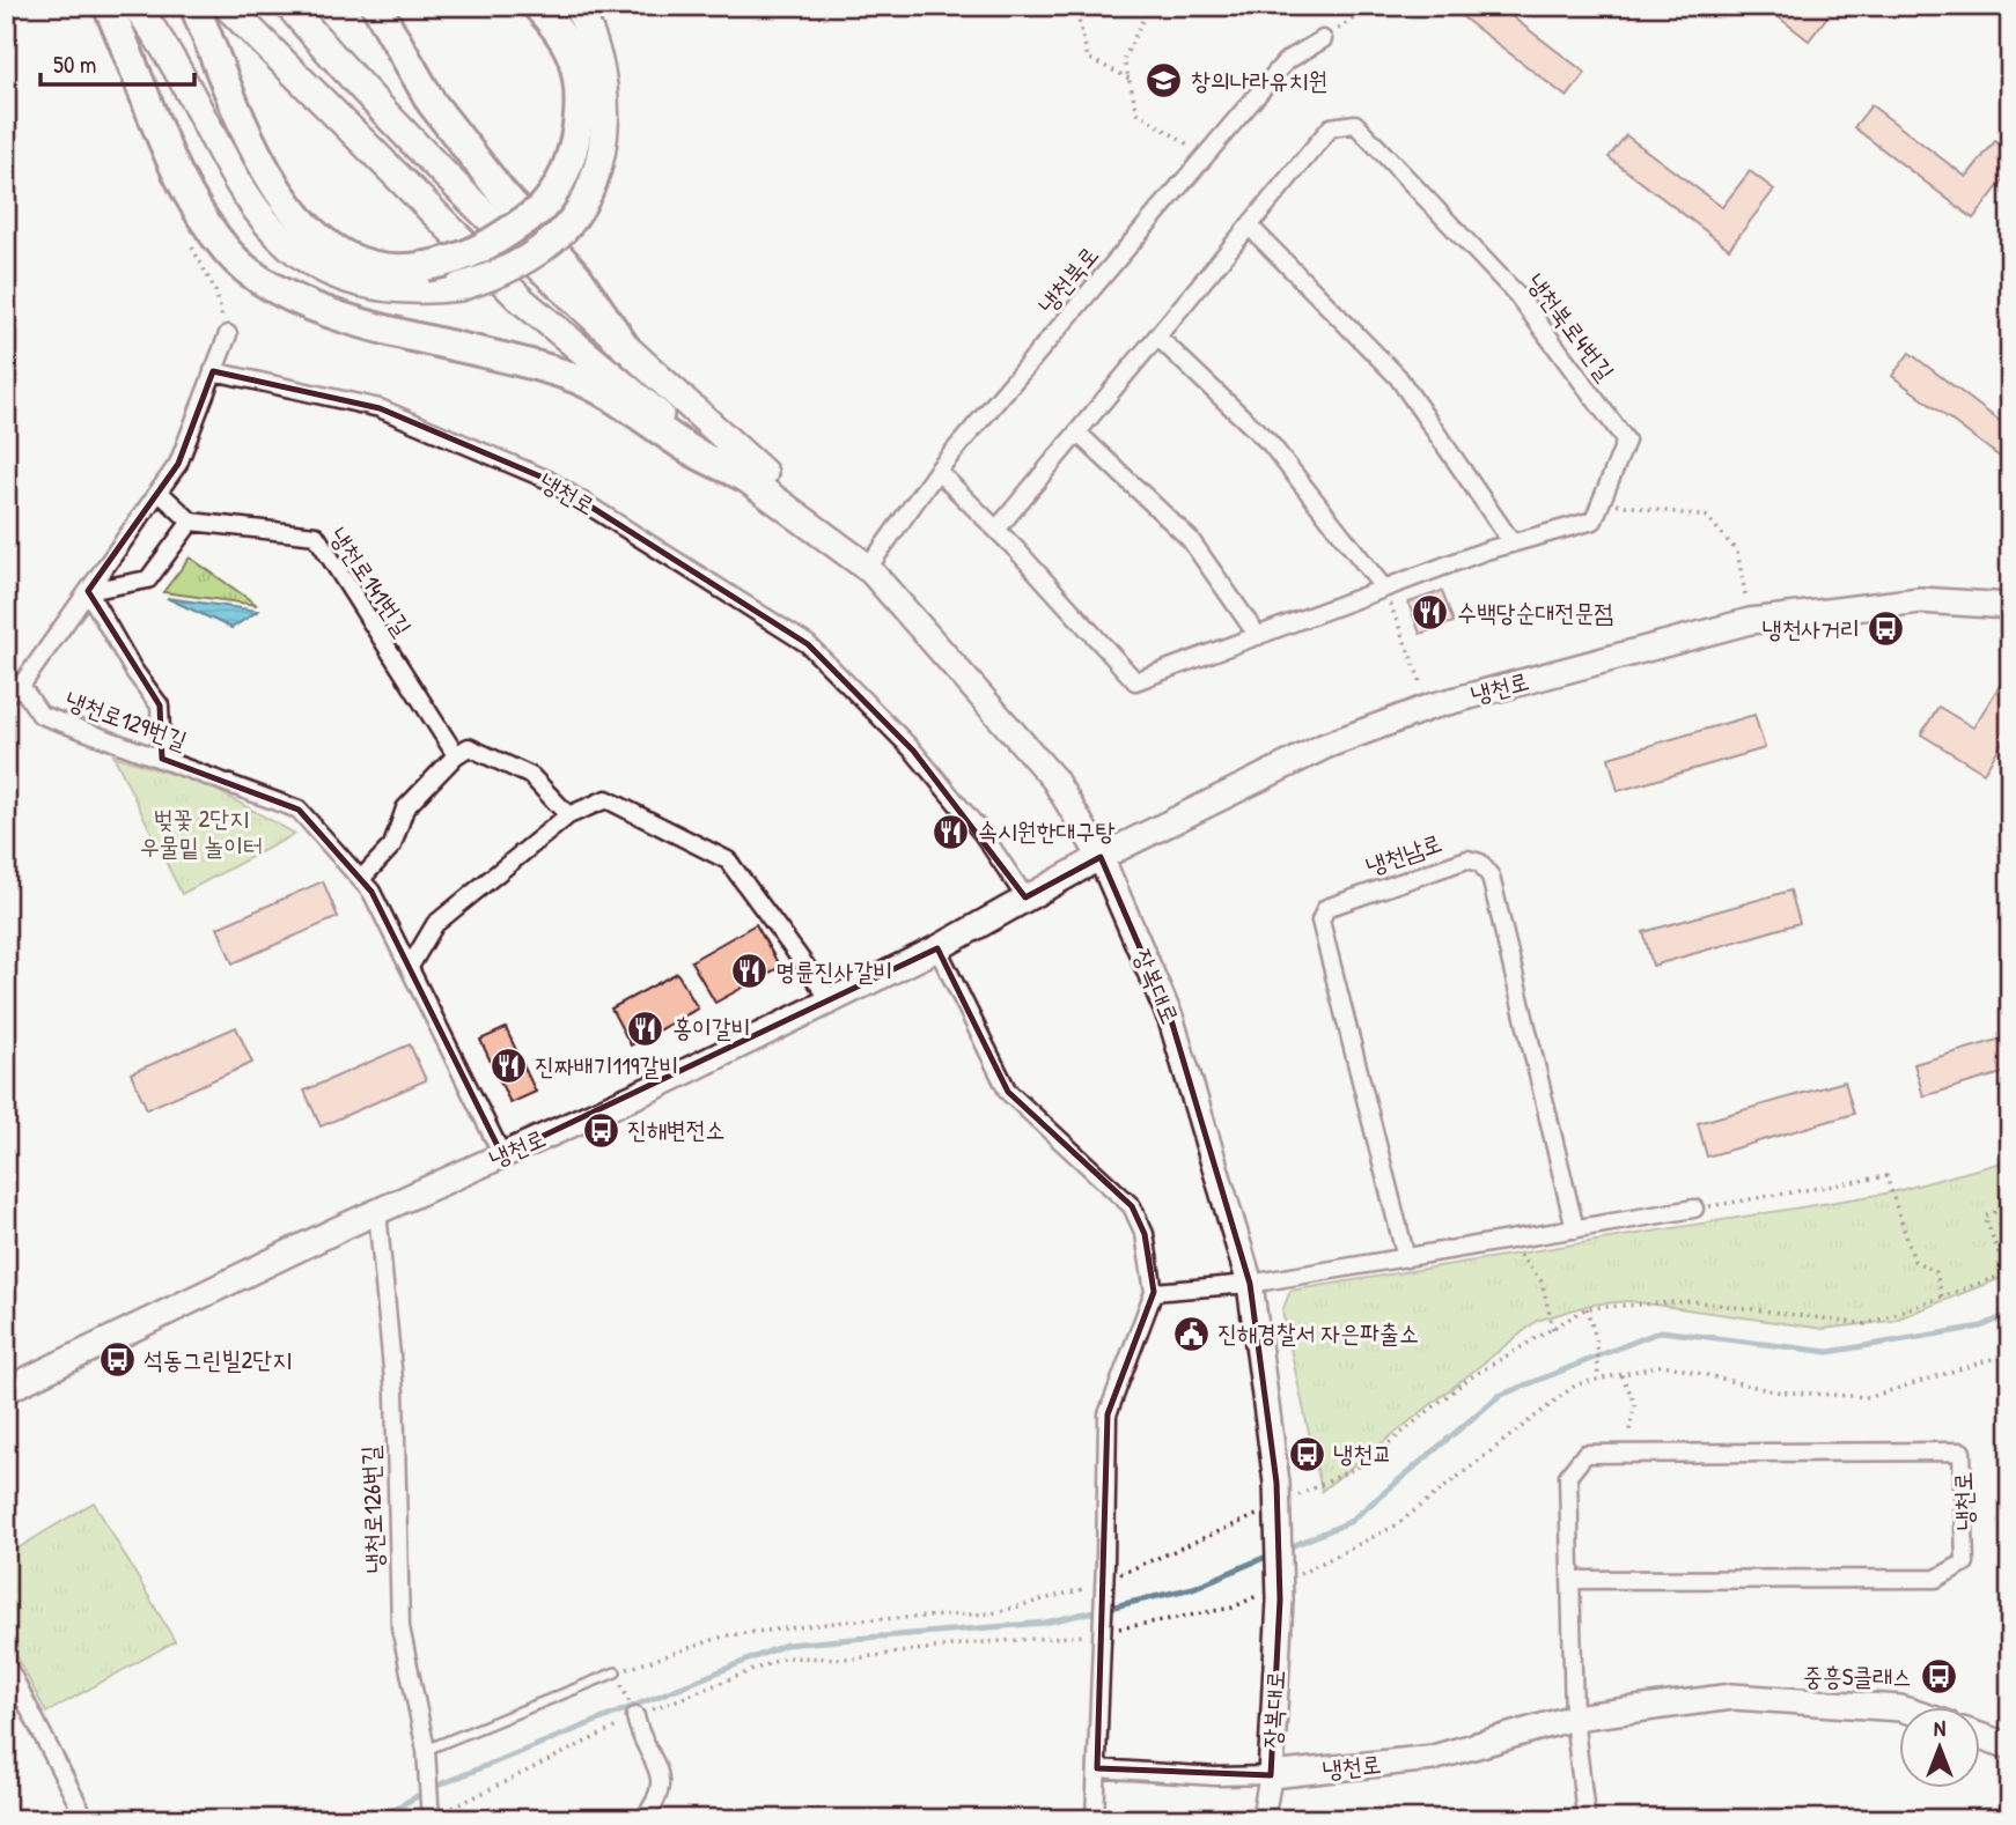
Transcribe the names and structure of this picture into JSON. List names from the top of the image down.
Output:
{
  "streets": {
    "main road": ["냉천로", "장복대로"],
    "street": [
      "냉천북로",
      "냉천북로4번길",
      "냉천로141번길",
      "냉천로129번길",
      "냉천남로",
      "냉천로126번길"
    ]
  },
  "crossings": [
    ["냉천북로", "냉천북로4번길"],
    ["냉천북로", "장복대로"],
    ["냉천로", "냉천로129번길"],
    ["냉천로", "장복대로"],
    ["냉천로", "냉천로126번길"]
  ],
  "parks": ["벚꽃 2단지 우물밑 놀이터"],
  "places": {
    "school or university": ["창의나라유치원"],
    "restaurant": [
      "수백당순대전문점",
      "속시원한대구탕",
      "명륜진사갈비",
      "홍이갈비",
      "진짜배기119갈비"
    ],
    "bus stop": [
      "냉천사거리",
      "진해변전소",
      "석동그린빌2단지",
      "냉천교",
      "중흥S클래스"
    ],
    "public building": ["진해경찰서 자은파출소"]
  },
  "scale_bar": "50 m",
  "north": "top"
}
